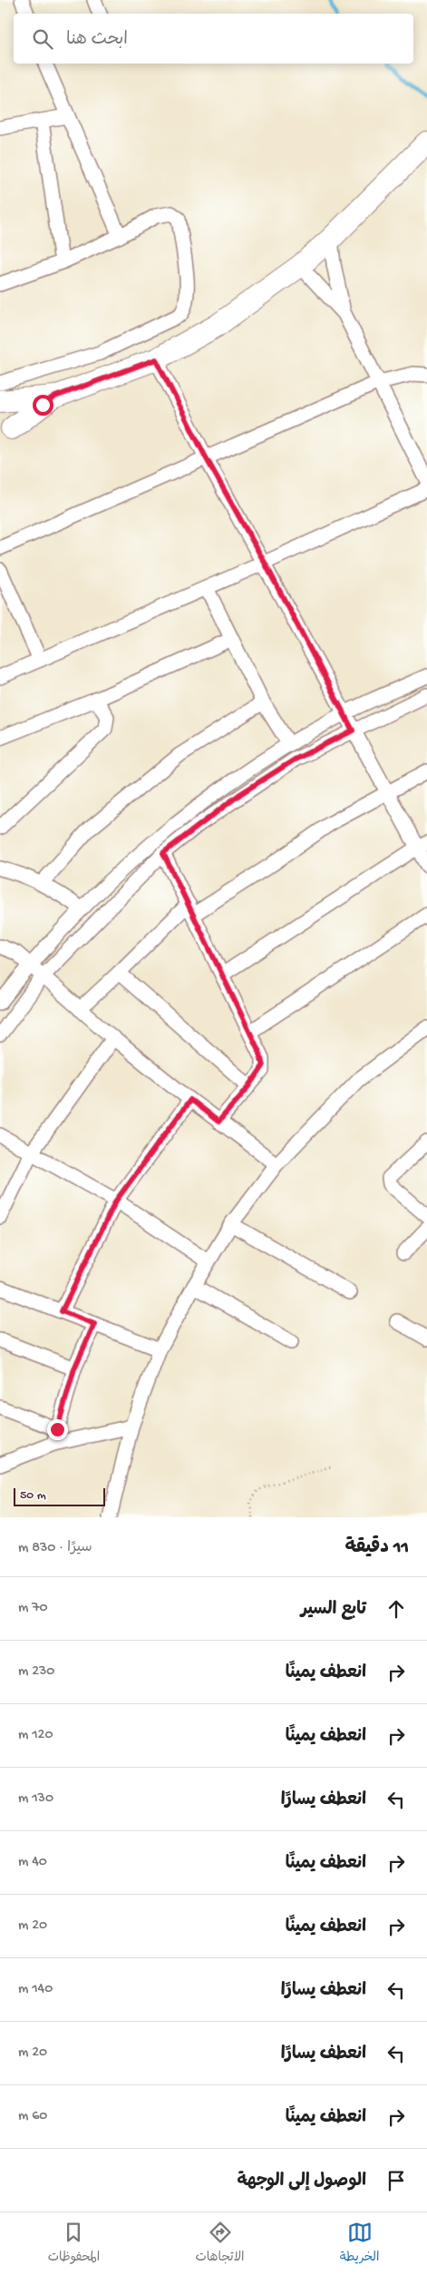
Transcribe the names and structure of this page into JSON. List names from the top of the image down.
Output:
{
  "scale_bar": "50 m",
  "page": {
    "search": "ابحث هنا",
    "scale": "50 m",
    "heading": ["11 دقيقة", "سيرًا · 830 m"],
    "list": [
      ["تابع السير", "70 m"],
      ["انعطف يمينًا", "230 m"],
      ["انعطف يمينًا", "120 m"],
      ["انعطف يسارًا", "130 m"],
      ["انعطف يمينًا", "40 m"],
      ["انعطف يمينًا", "20 m"],
      ["انعطف يسارًا", "140 m"],
      ["انعطف يسارًا", "20 m"],
      ["انعطف يمينًا", "60 m"],
      "الوصول إلى الوجهة"
    ],
    "nav": ["الخريطة", "الاتجاهات", "المحفوظات"]
  }
}
